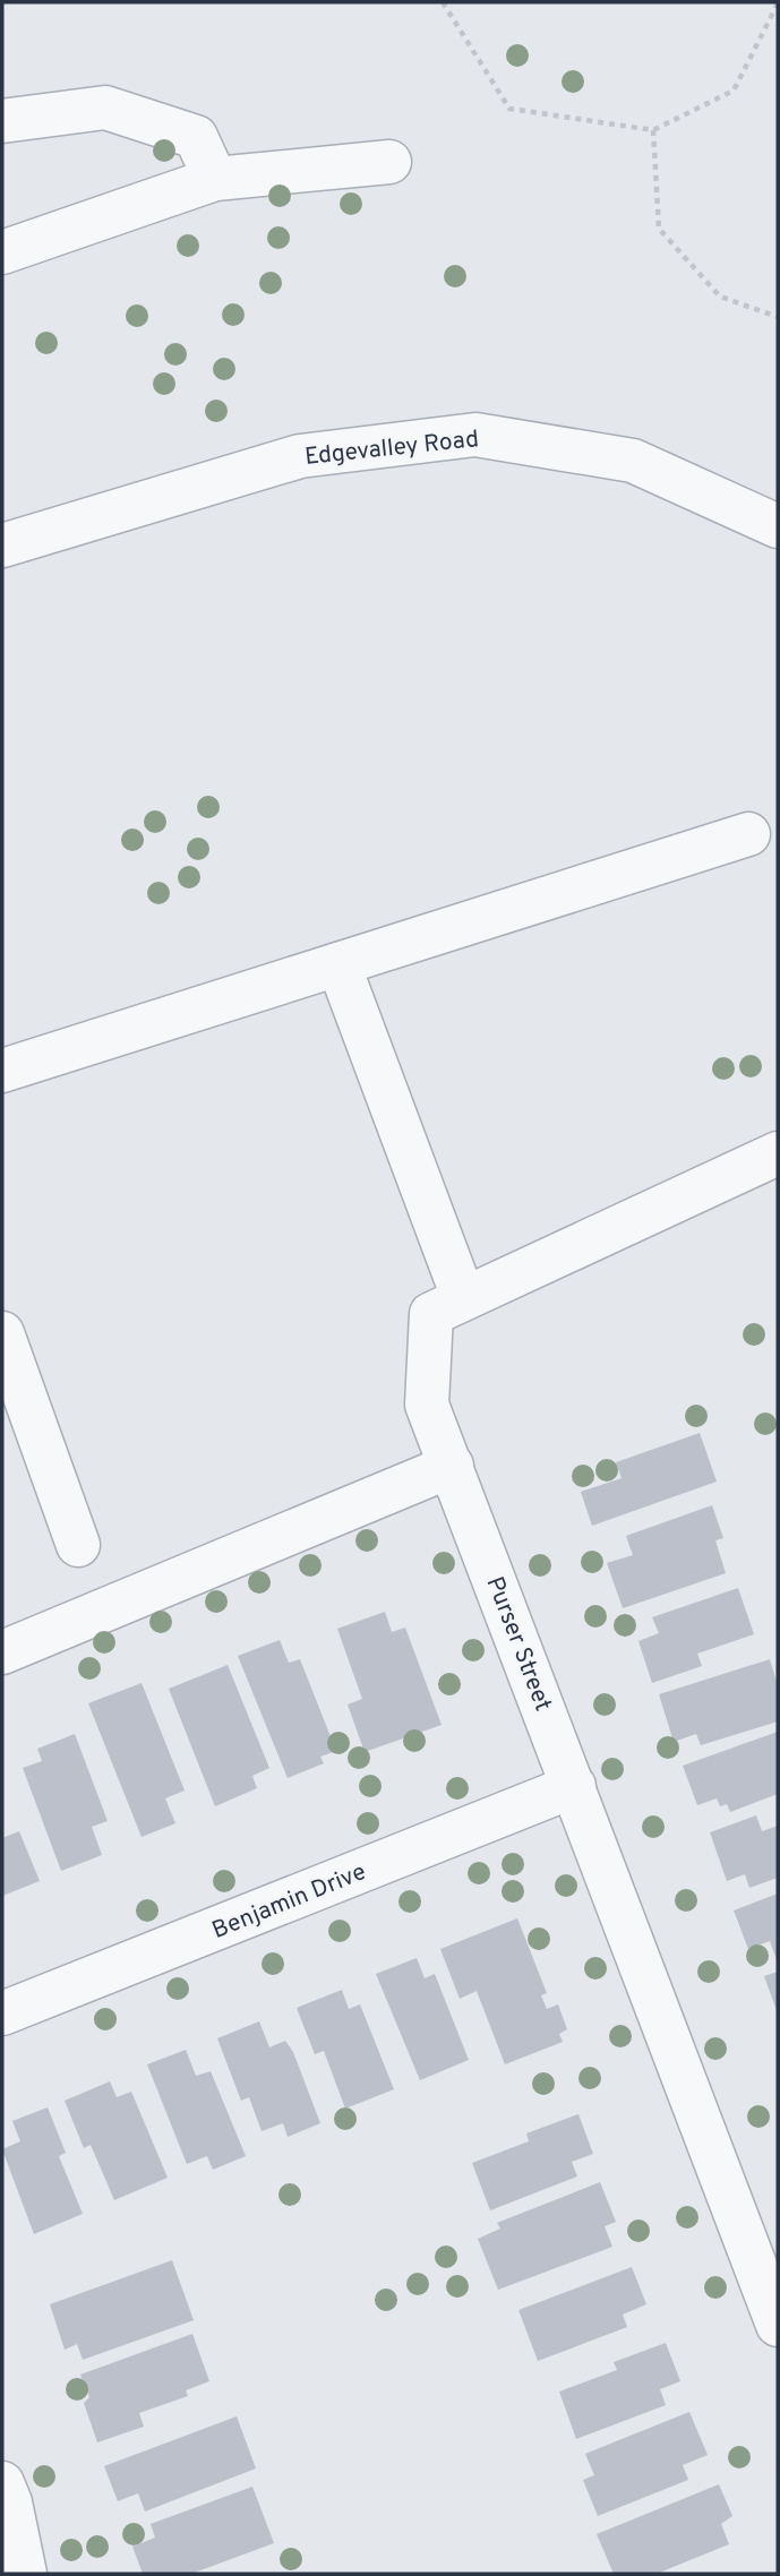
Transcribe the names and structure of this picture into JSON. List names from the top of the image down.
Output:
{
  "streets": {
    "street": ["Edgevalley Road", "Purser Street", "Benjamin Drive"]
  },
  "crossings": [
    ["Purser Street", "Benjamin Drive"]
  ]
}
